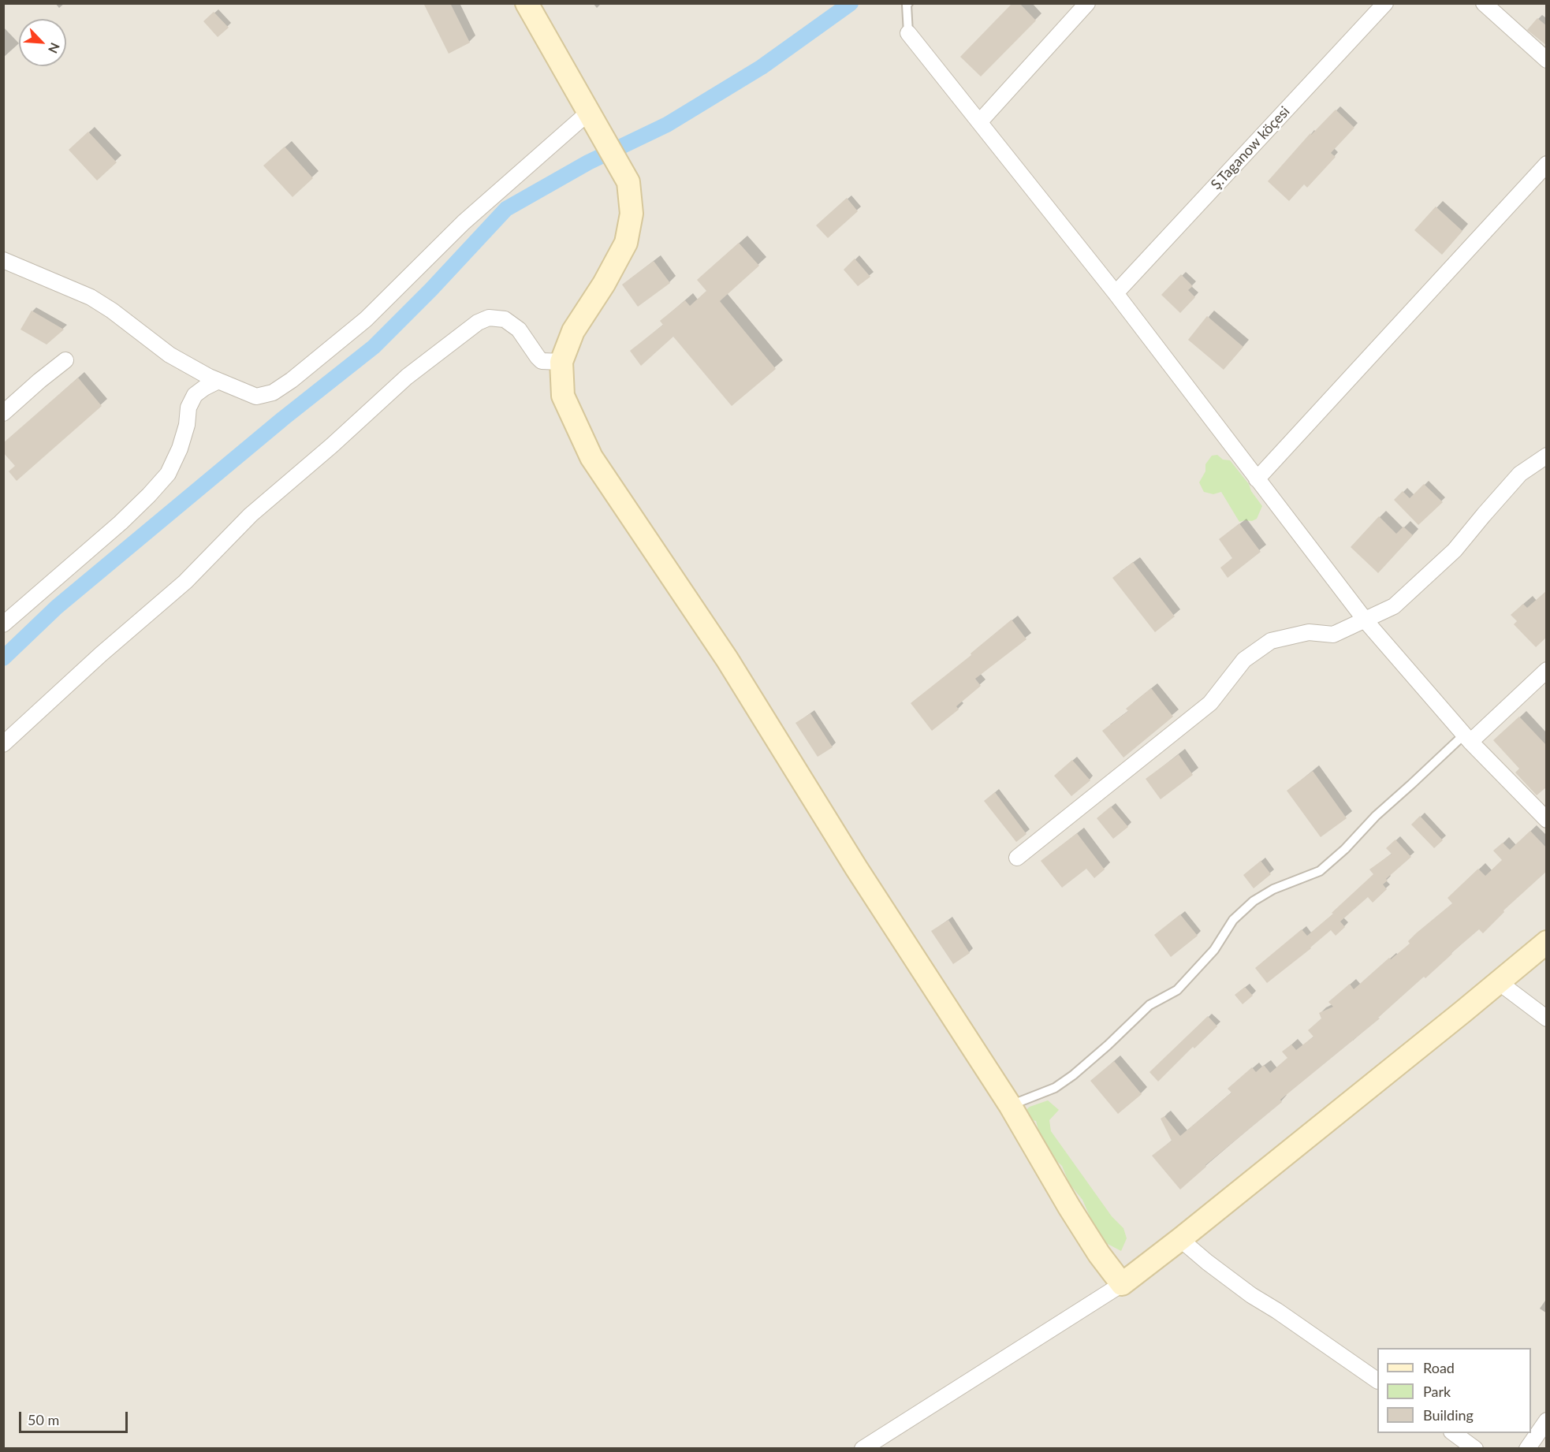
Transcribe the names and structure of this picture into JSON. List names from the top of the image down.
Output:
{
  "streets": {
    "street": ["Ş.Taganow köçesi"]
  },
  "legend": ["Road", "Park", "Building"],
  "scale_bar": "50 m",
  "north": "bottom right"
}
